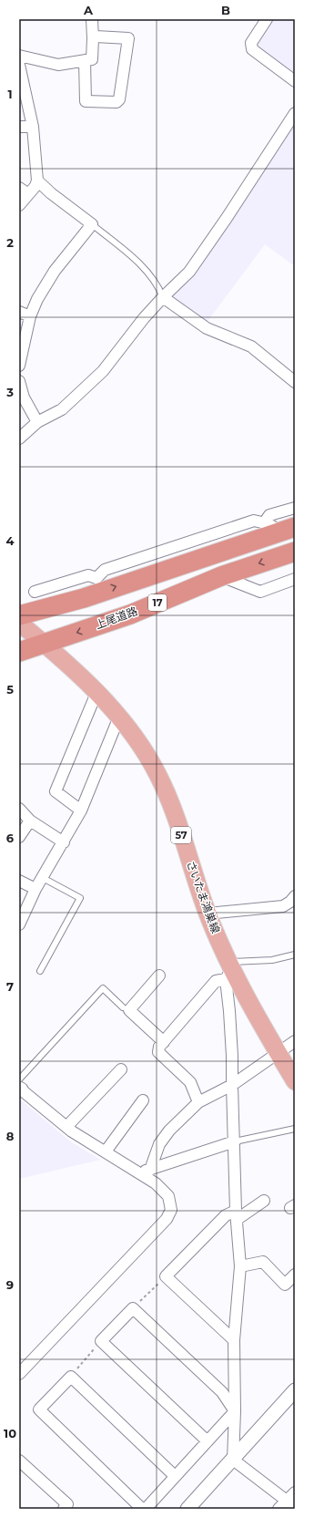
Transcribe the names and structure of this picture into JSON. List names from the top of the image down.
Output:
{
  "streets": {
    "highway": ["17", "上尾道路"],
    "main road": ["57", "さいたま鴻巣線"]
  },
  "crossings": [
    ["上尾道路", "さいたま鴻巣線"]
  ],
  "grid": {
    "columns": ["A", "B"],
    "rows": [
      "1",
      "2",
      "3",
      "4",
      "5",
      "6",
      "7",
      "8",
      "9",
      "10"
    ]
  }
}
